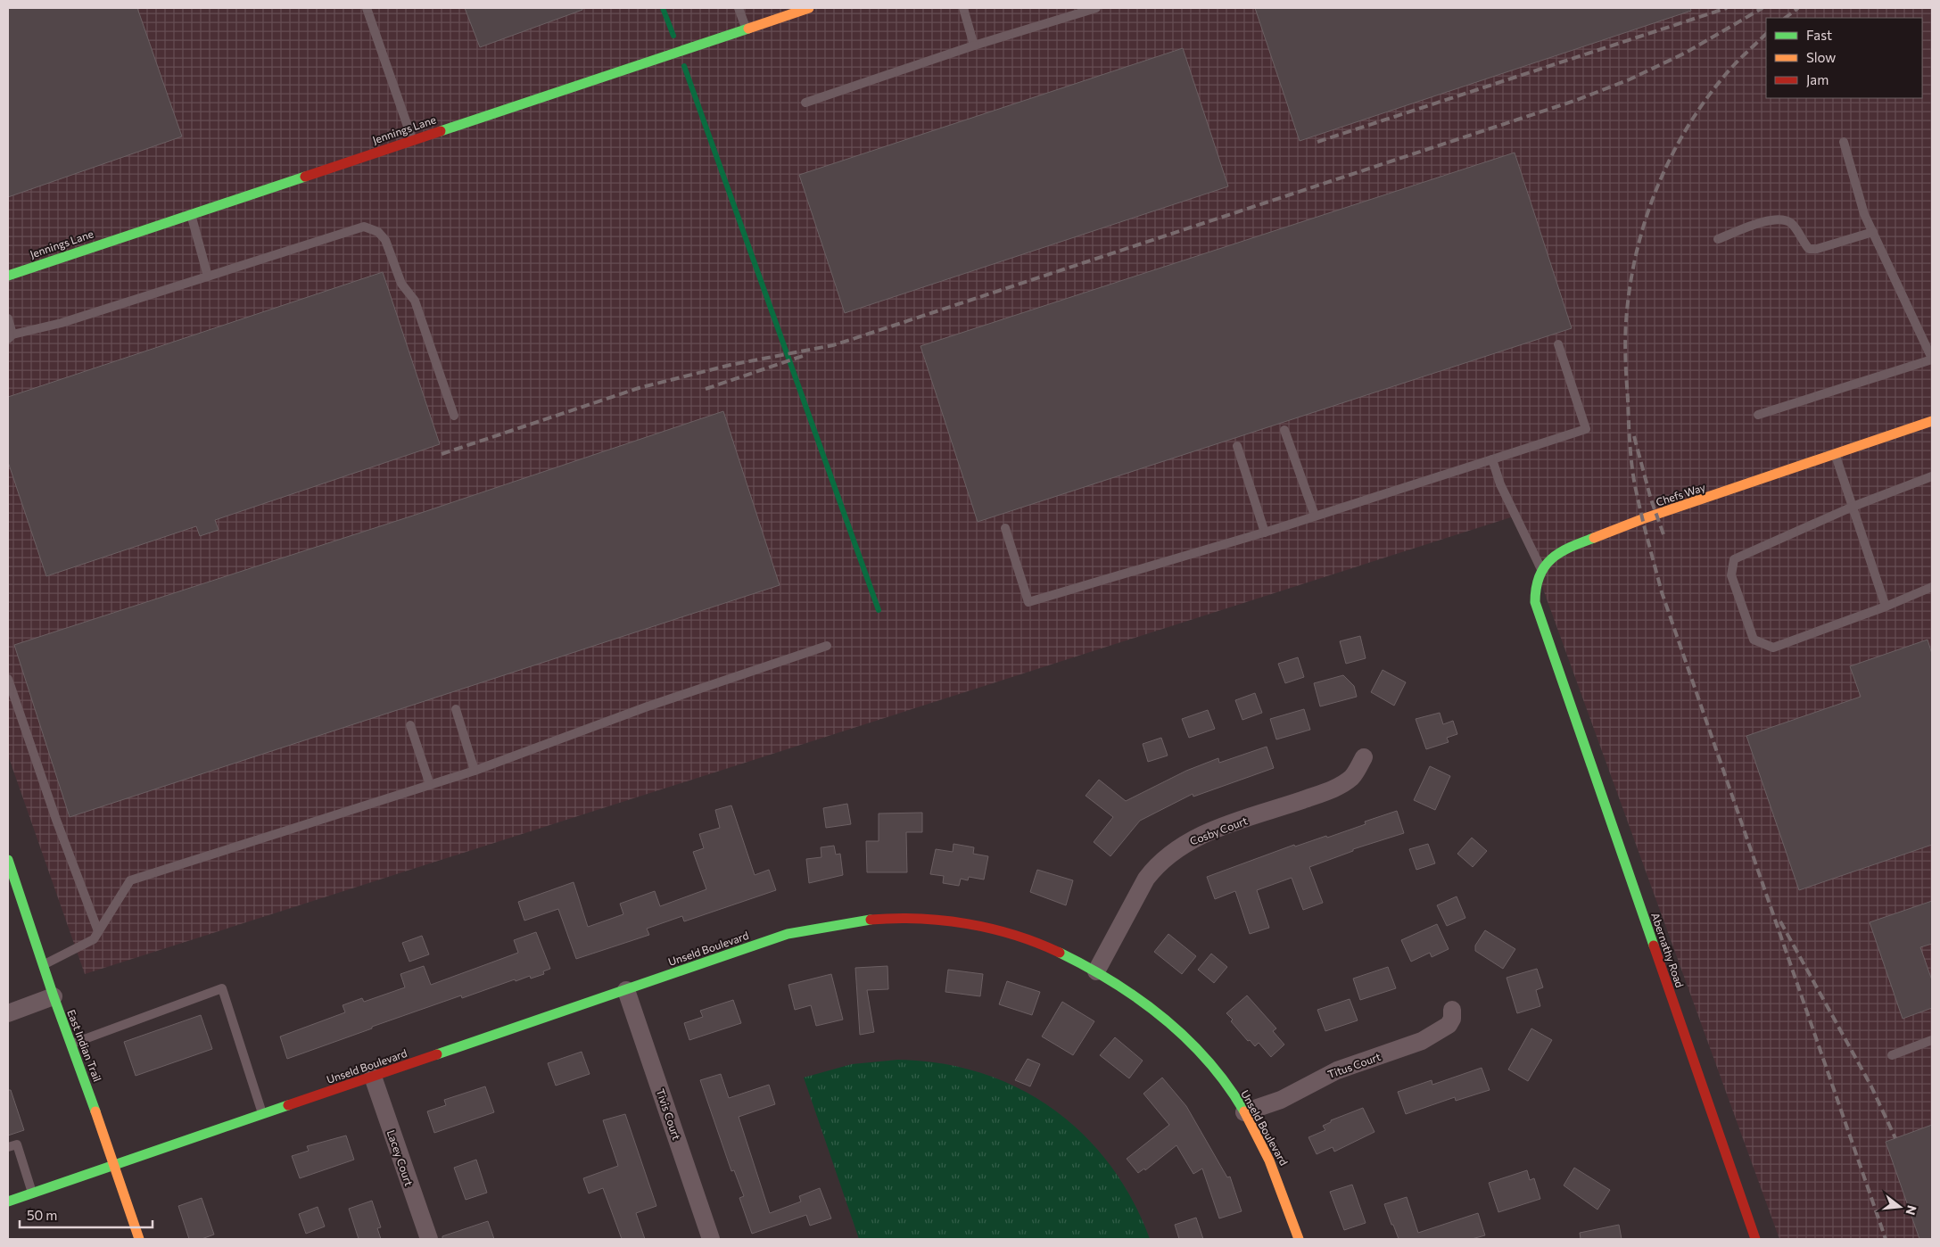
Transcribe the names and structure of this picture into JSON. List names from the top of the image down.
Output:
{
  "streets": {
    "street": [
      "Jennings Lane",
      "Chefs Way",
      "Cosby Court",
      "Unseld Boulevard",
      "Abernathy Road",
      "East Indian Trail",
      "Titus Court",
      "Tivis Court",
      "Lacey Court"
    ]
  },
  "crossings": [
    ["Chefs Way", "Abernathy Road"],
    ["Cosby Court", "Unseld Boulevard"],
    ["Unseld Boulevard", "East Indian Trail"],
    ["Unseld Boulevard", "Titus Court"],
    ["Unseld Boulevard", "Tivis Court"],
    ["Unseld Boulevard", "Lacey Court"]
  ],
  "legend": ["Fast", "Slow", "Jam"],
  "scale_bar": "50 m",
  "north": "right"
}
